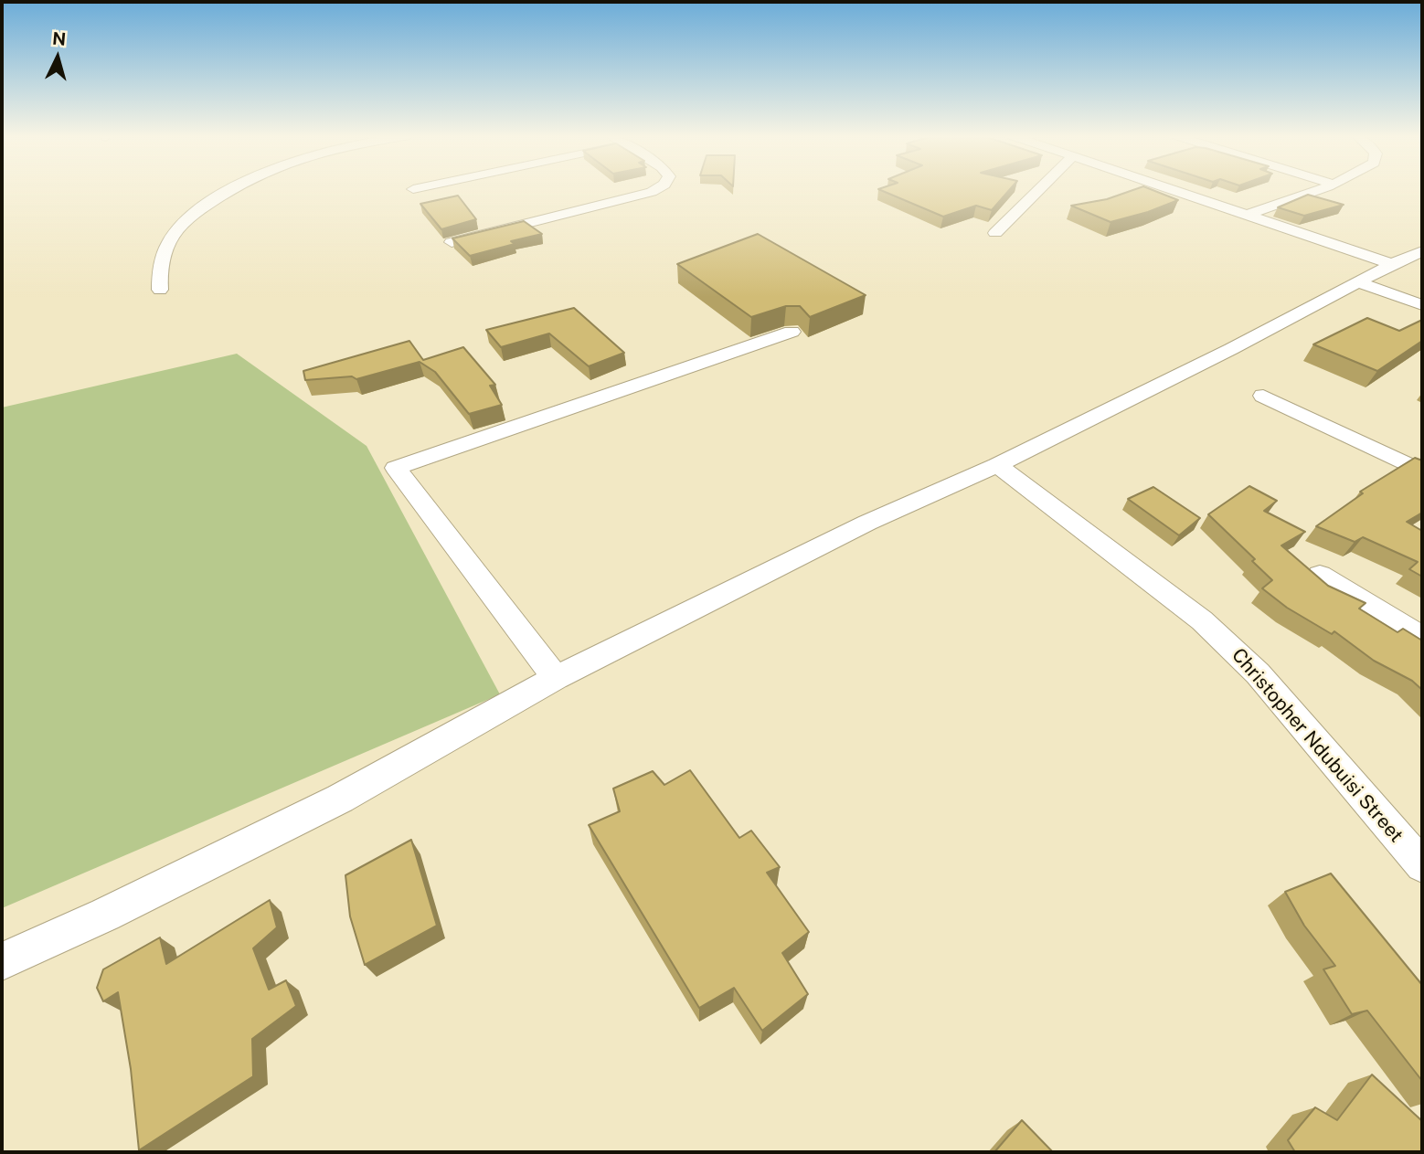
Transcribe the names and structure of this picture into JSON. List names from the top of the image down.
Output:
{
  "streets": {
    "street": ["Christopher Ndubuisi Street"]
  },
  "north": "top"
}
